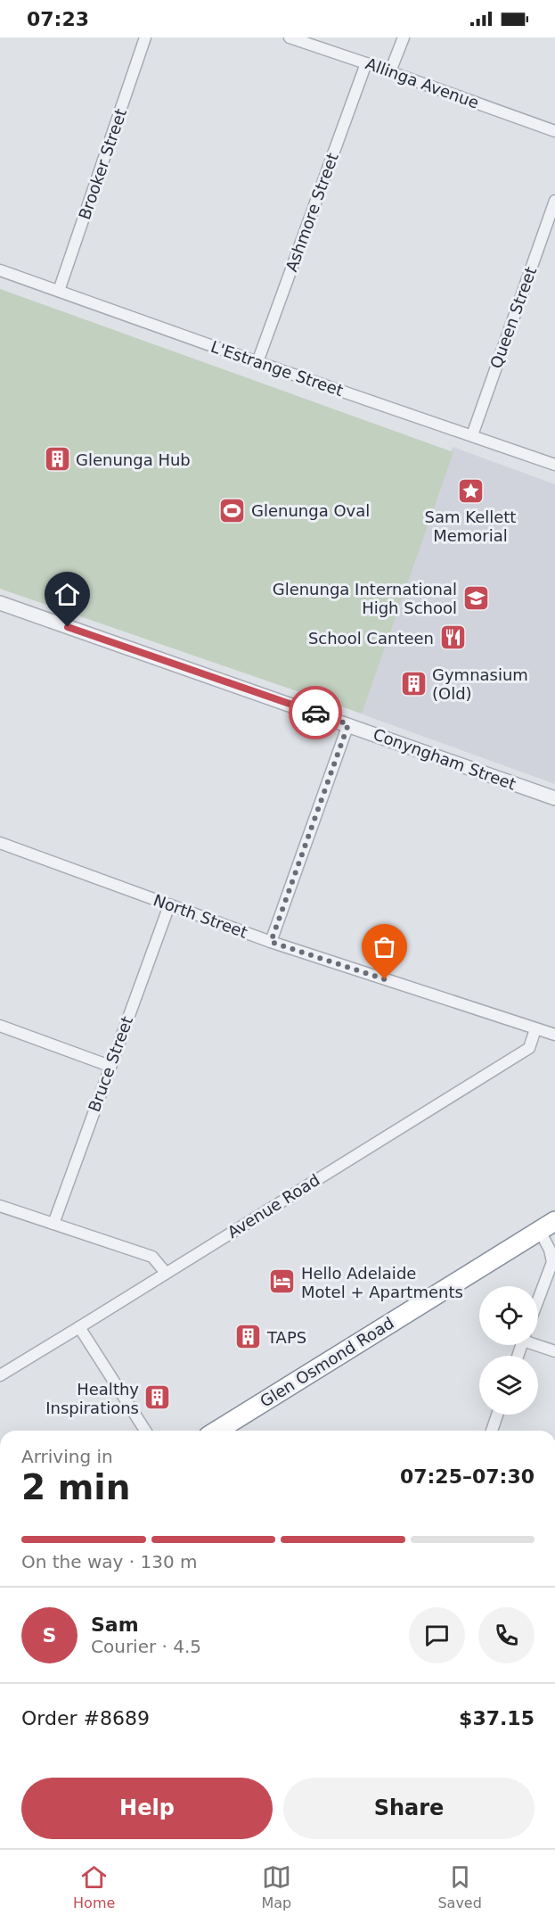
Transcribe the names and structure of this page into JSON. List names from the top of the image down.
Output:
{
  "streets": {
    "highway": ["Glen Osmond Road"],
    "street": [
      "Allinga Avenue",
      "Brooker Street",
      "Ashmore Street",
      "Queen Street",
      "L'Estrange Street",
      "Conyngham Street",
      "North Street",
      "Bruce Street",
      "Avenue Road"
    ]
  },
  "crossings": [
    ["Allinga Avenue", "Ashmore Street"],
    ["Brooker Street", "L'Estrange Street"],
    ["Ashmore Street", "L'Estrange Street"],
    ["Queen Street", "L'Estrange Street"],
    ["North Street", "Bruce Street"],
    ["North Street", "Avenue Road"]
  ],
  "places": {
    "building": [
      "Glenunga Hub",
      "Gymnasium (Old)",
      "TAPS",
      "Healthy Inspirations"
    ],
    "place": ["Sam Kellett Memorial"],
    "sports": ["Glenunga Oval"],
    "school or university": ["Glenunga International High School"],
    "restaurant": ["School Canteen"],
    "hotel": ["Hello Adelaide Motel + Apartments"]
  },
  "page": {
    "status": "07:23",
    "heading": ["2 min", "Arriving in", "07:25–07:30"],
    "panel": [
      "Sam",
      "Courier · 4.5",
      "Order #8689",
      "$37.15"
    ],
    "bar": "On the way · 130 m",
    "round": "S",
    "buttons": ["Help", "Share"],
    "tabs": ["Home", "Map", "Saved"]
  }
}
